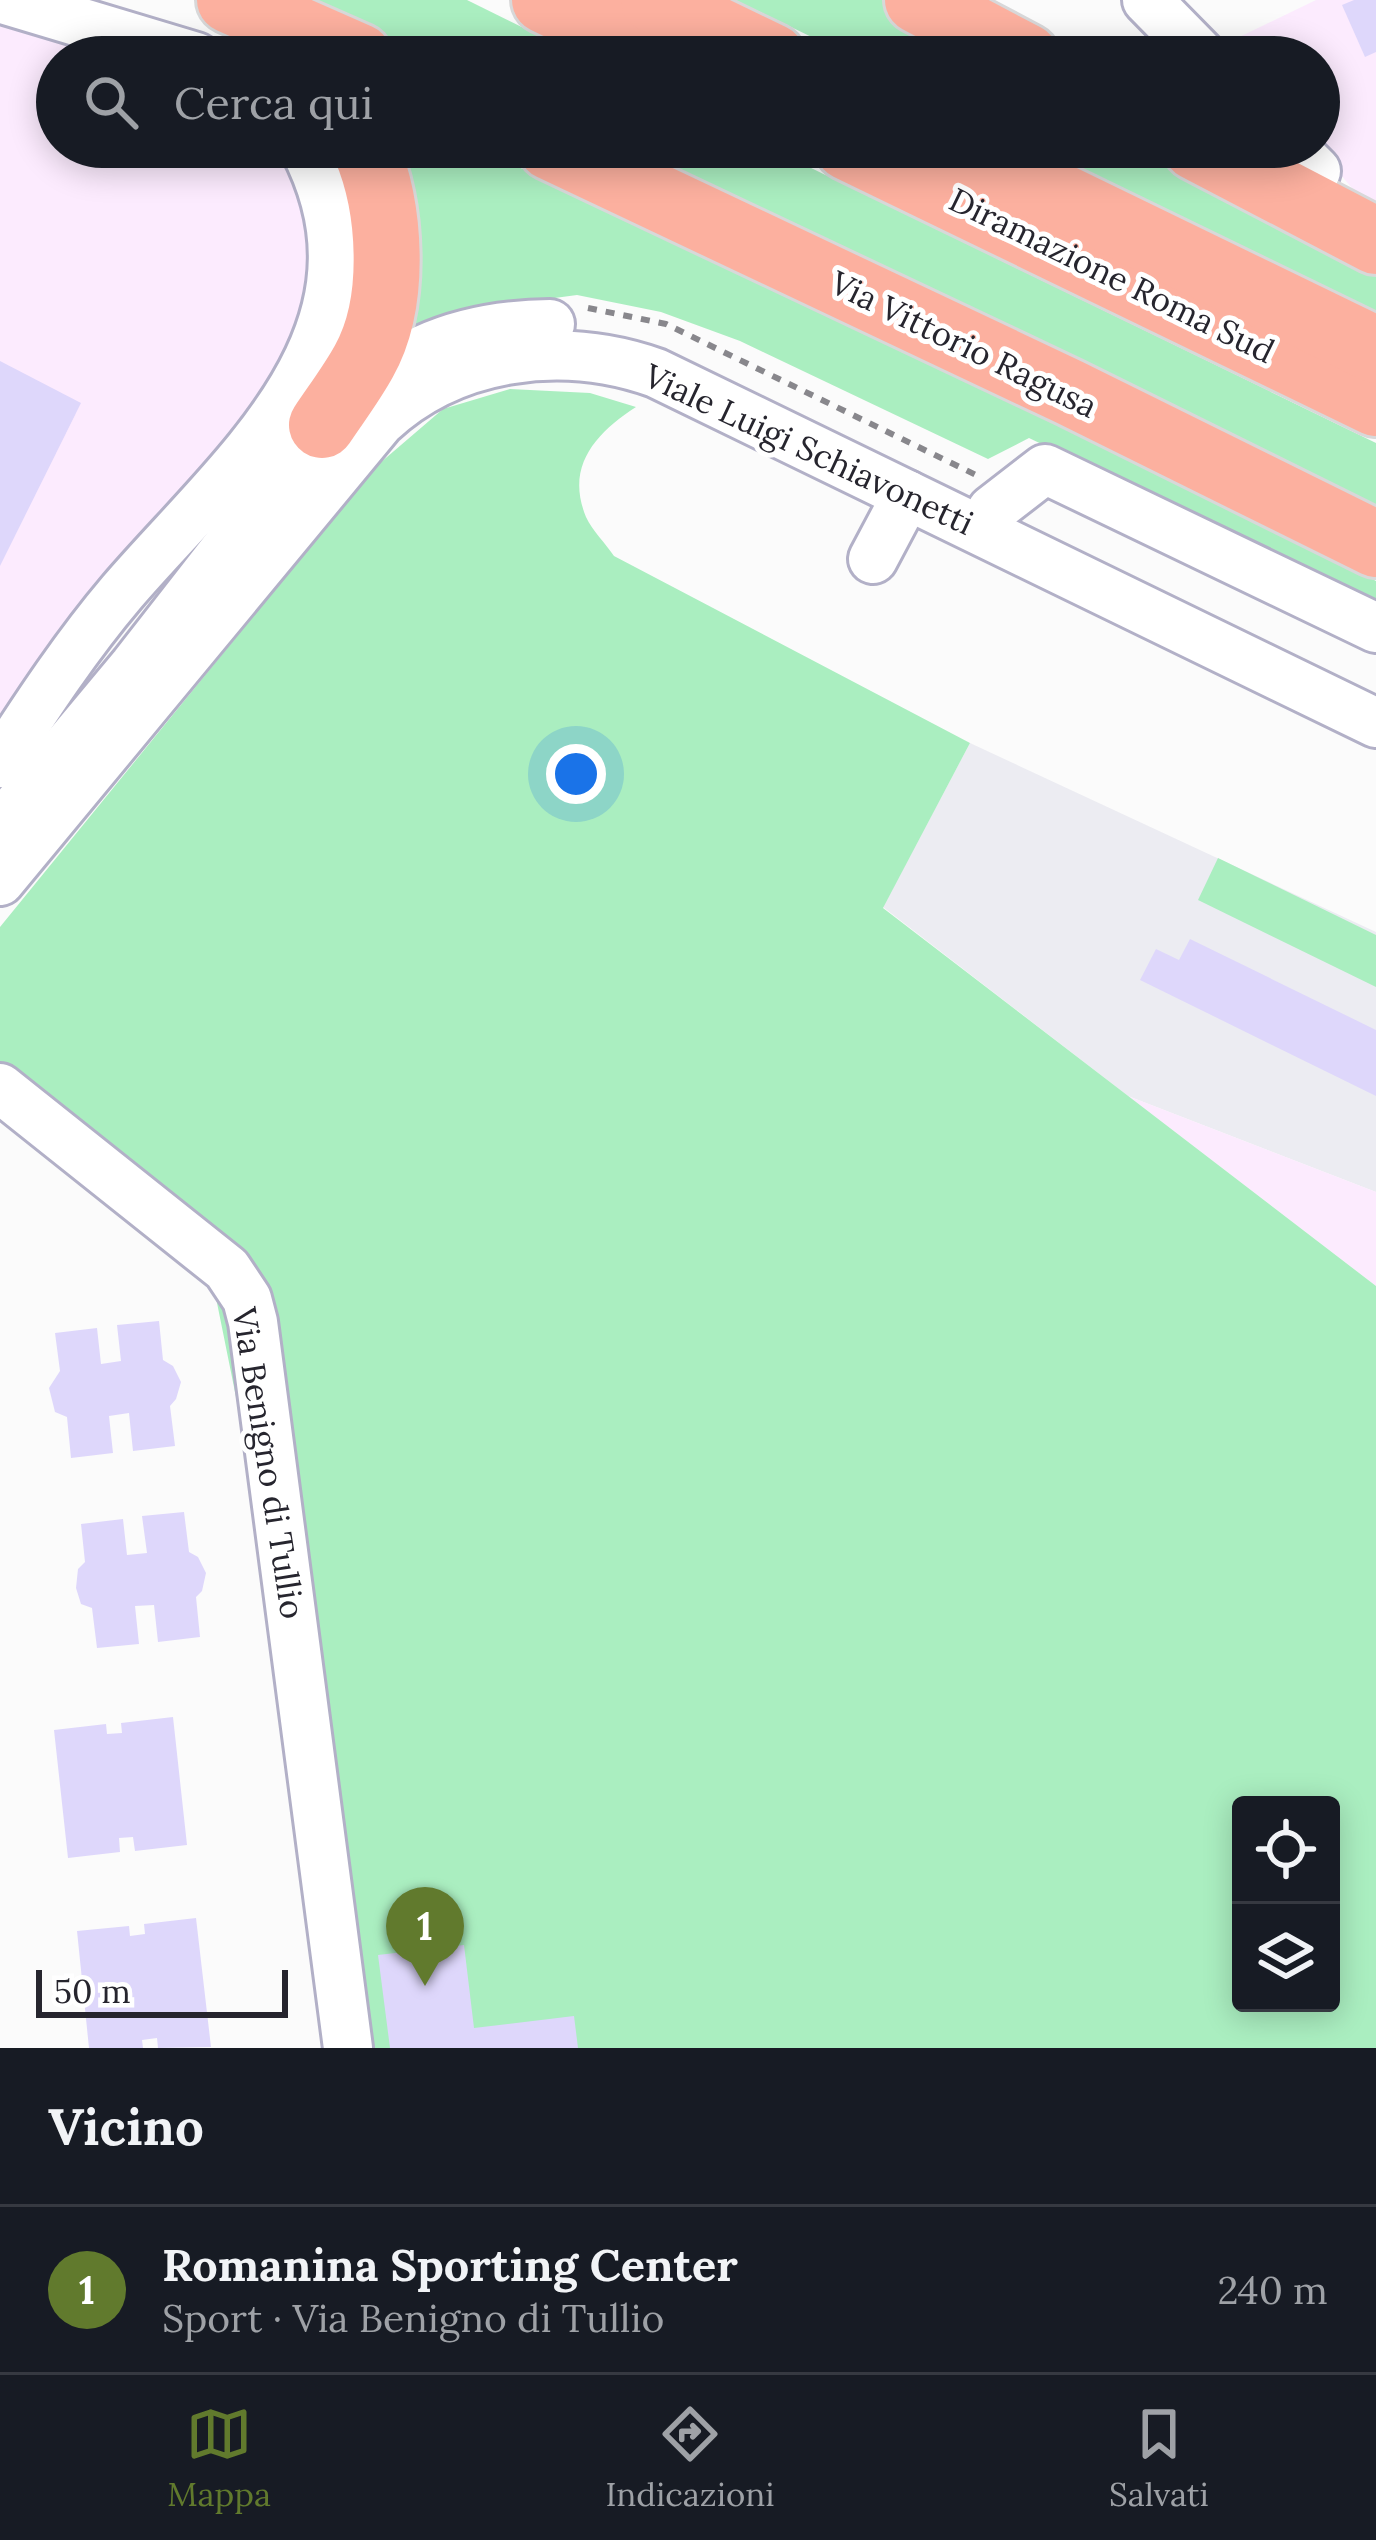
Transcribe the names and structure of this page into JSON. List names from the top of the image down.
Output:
{
  "streets": {
    "highway": ["Diramazione Roma Sud", "Via Vittorio Ragusa"],
    "street": ["Viale Luigi Schiavonetti", "Via Benigno di Tullio"]
  },
  "scale_bar": "50 m",
  "page": {
    "search": "Cerca qui",
    "pins": "1",
    "scale": "50 m",
    "heading": "Vicino",
    "list": [
      {
        "mark": "1",
        "name": "Romanina Sporting Center",
        "note": "Sport · Via Benigno di Tullio",
        "value": "240 m"
      }
    ],
    "nav": ["Mappa", "Indicazioni", "Salvati"]
  }
}
